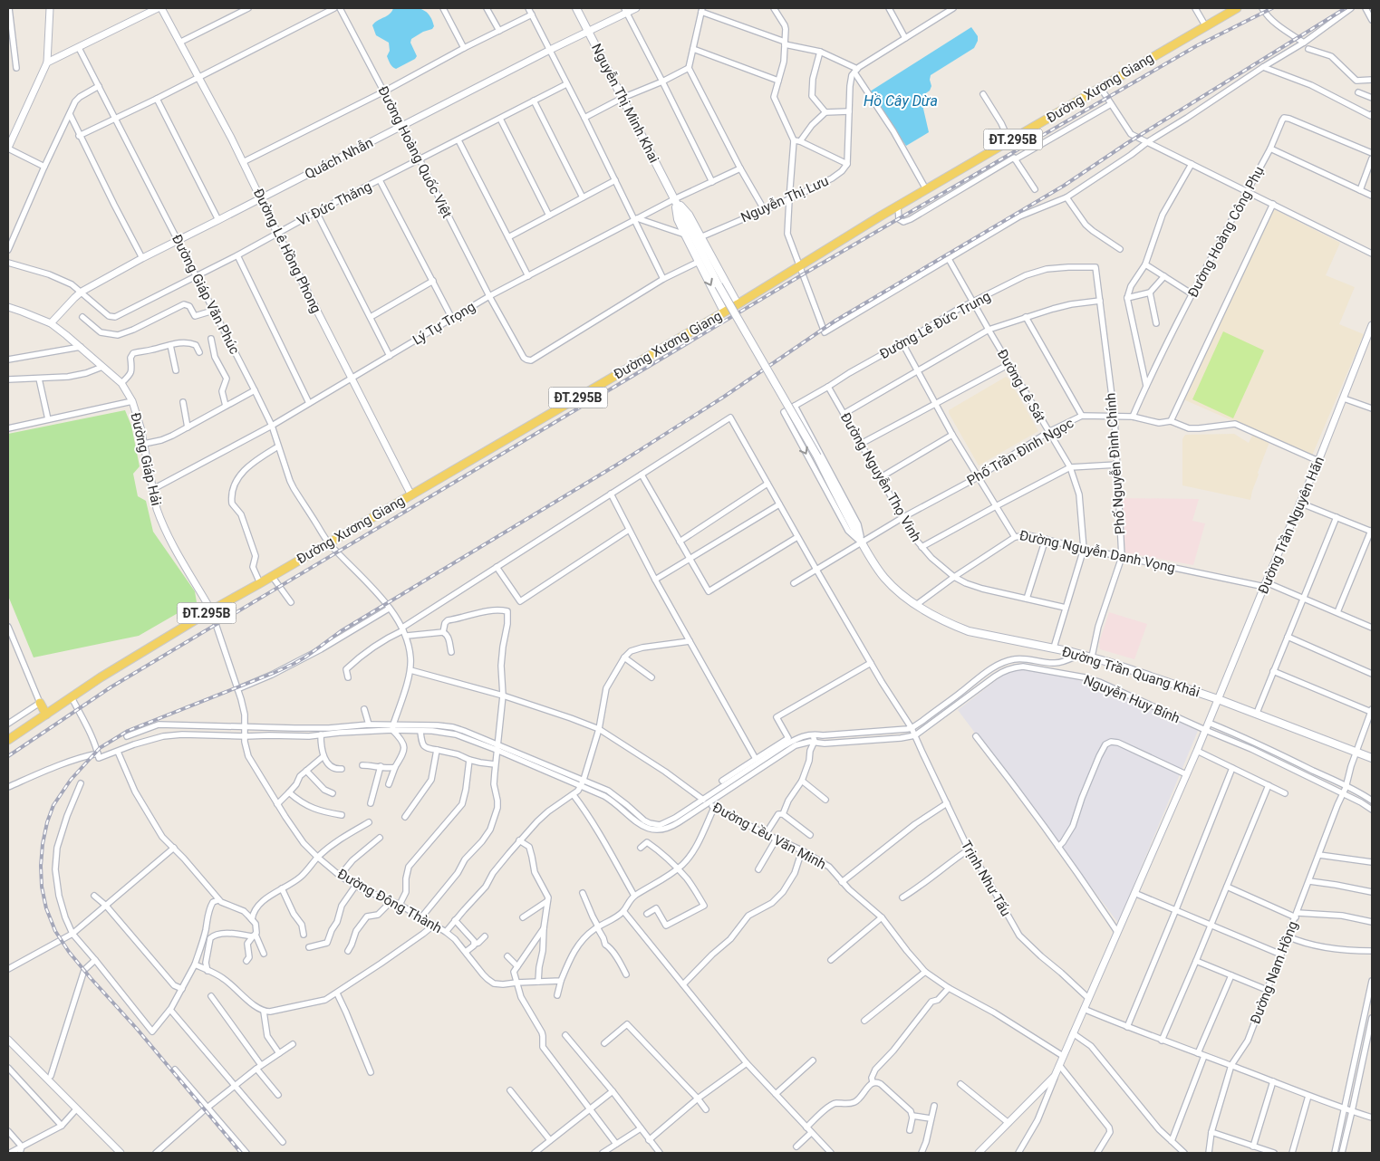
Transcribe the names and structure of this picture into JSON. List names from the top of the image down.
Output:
{
  "streets": {
    "main road": [
      "Đường Xương Giang",
      "Nguyễn Thị Minh Khai",
      "ĐT.295B",
      "Đường Trần Quang Khải"
    ],
    "street": [
      "Đường Hoàng Quốc Việt",
      "Quách Nhẫn",
      "Nguyễn Thị Lưu",
      "Vi Đức Thăng",
      "Đường Hoàng Công Phụ",
      "Đường Lê Hồng Phong",
      "Đường Giáp Văn Phúc",
      "Lý Tự Trọng",
      "Đường Lê Đức Trung",
      "Đường Lê Sát",
      "Phố Trần Đình Ngọc",
      "Đường Giáp Hải",
      "Phố Nguyễn Đình Chính",
      "Đường Nguyễn Thọ Vinh",
      "Đường Trần Nguyên Hãn",
      "Đường Nguyễn Danh Vọng",
      "Nguyễn Huy Bính",
      "Đường Lều Văn Minh",
      "Trịnh Như Tấu",
      "Đường Đông Thành",
      "Đường Nam Hồng"
    ]
  },
  "crossings": [
    ["Đường Xương Giang", "Đường Lê Hồng Phong"],
    ["Đường Xương Giang", "Đường Giáp Văn Phúc"],
    ["Đường Xương Giang", "Đường Giáp Hải"],
    ["Đường Xương Giang", "Đường Đông Thành"],
    ["Nguyễn Thị Minh Khai", "Quách Nhẫn"],
    ["Nguyễn Thị Minh Khai", "Lý Tự Trọng"],
    ["Đường Hoàng Quốc Việt", "Quách Nhẫn"],
    ["Đường Hoàng Quốc Việt", "Vi Đức Thăng"],
    ["Đường Hoàng Quốc Việt", "Lý Tự Trọng"],
    ["Quách Nhẫn", "Vi Đức Thăng"],
    ["Quách Nhẫn", "Đường Lê Hồng Phong"],
    ["Quách Nhẫn", "Đường Giáp Văn Phúc"],
    ["Quách Nhẫn", "Đường Giáp Hải"],
    ["Vi Đức Thăng", "Đường Lê Hồng Phong"],
    ["Vi Đức Thăng", "Đường Giáp Văn Phúc"],
    ["Đường Hoàng Công Phụ", "Phố Trần Đình Ngọc"],
    ["Đường Lê Hồng Phong", "Lý Tự Trọng"],
    ["Đường Giáp Văn Phúc", "Lý Tự Trọng"],
    ["Lý Tự Trọng", "Đường Giáp Hải"],
    ["Đường Lê Đức Trung", "Đường Lê Sát"],
    ["Đường Lê Đức Trung", "Phố Nguyễn Đình Chính"],
    ["Đường Lê Đức Trung", "Đường Nguyễn Thọ Vinh"],
    ["Đường Lê Đức Trung", "Đường Nguyễn Danh Vọng"],
    ["Đường Lê Đức Trung", "Đường Trần Quang Khải"],
    ["Đường Lê Sát", "Phố Trần Đình Ngọc"],
    ["Đường Lê Sát", "Đường Nguyễn Thọ Vinh"],
    ["Đường Lê Sát", "Đường Nguyễn Danh Vọng"],
    ["Đường Lê Sát", "Đường Trần Quang Khải"],
    ["Phố Trần Đình Ngọc", "Phố Nguyễn Đình Chính"],
    ["Phố Trần Đình Ngọc", "Đường Nguyễn Thọ Vinh"],
    ["Phố Trần Đình Ngọc", "Đường Trần Nguyên Hãn"],
    ["Phố Trần Đình Ngọc", "Đường Nguyễn Danh Vọng"],
    ["Phố Trần Đình Ngọc", "Đường Trần Quang Khải"],
    ["Phố Trần Đình Ngọc", "Trịnh Như Tấu"],
    ["Đường Giáp Hải", "Đường Đông Thành"],
    ["Phố Nguyễn Đình Chính", "Đường Nguyễn Danh Vọng"],
    ["Phố Nguyễn Đình Chính", "Đường Trần Quang Khải"],
    ["Đường Trần Nguyên Hãn", "Đường Nguyễn Danh Vọng"],
    ["Đường Trần Nguyên Hãn", "Đường Trần Quang Khải"],
    ["Đường Trần Nguyên Hãn", "Nguyễn Huy Bính"],
    ["Đường Trần Nguyên Hãn", "Đường Lều Văn Minh"],
    ["Đường Trần Nguyên Hãn", "Trịnh Như Tấu"],
    ["Đường Trần Quang Khải", "Đường Nam Hồng"],
    ["Nguyễn Huy Bính", "Trịnh Như Tấu"],
    ["Nguyễn Huy Bính", "Đường Nam Hồng"]
  ],
  "water": ["Hồ Cây Dừa"]
}
